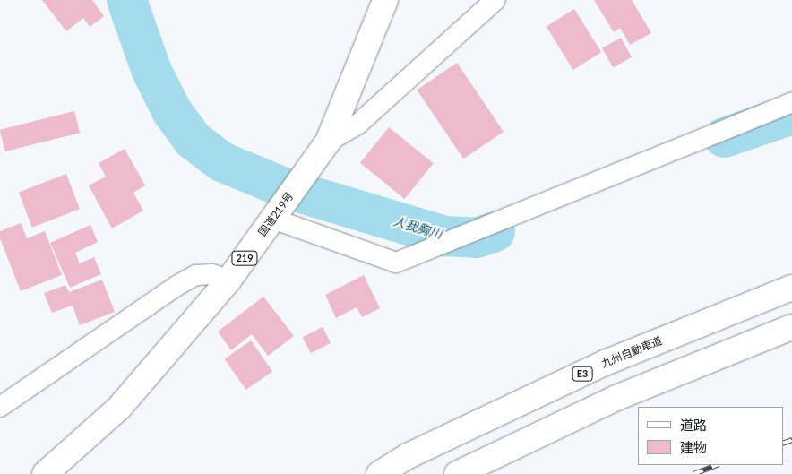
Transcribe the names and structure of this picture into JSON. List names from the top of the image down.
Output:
{
  "streets": {
    "highway": [
      "国道219号",
      "219",
      "九州自動車道",
      "E3"
    ]
  },
  "water": ["人我胸川"],
  "legend": ["道路", "建物"]
}
